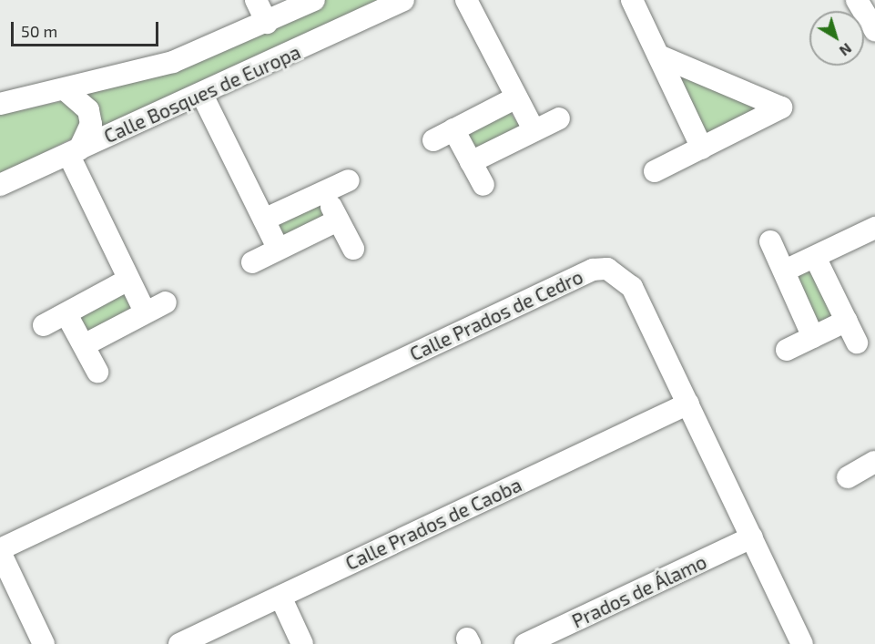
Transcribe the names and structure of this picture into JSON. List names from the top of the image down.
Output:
{
  "streets": {
    "street": [
      "Calle Bosques de Europa",
      "Calle Prados de Cedro",
      "Calle Prados de Caoba",
      "Prados de Álamo"
    ]
  },
  "crossings": [
    ["Calle Prados de Cedro", "Calle Prados de Caoba"],
    ["Calle Prados de Cedro", "Prados de Álamo"]
  ],
  "scale_bar": "50 m",
  "north": "bottom right"
}
